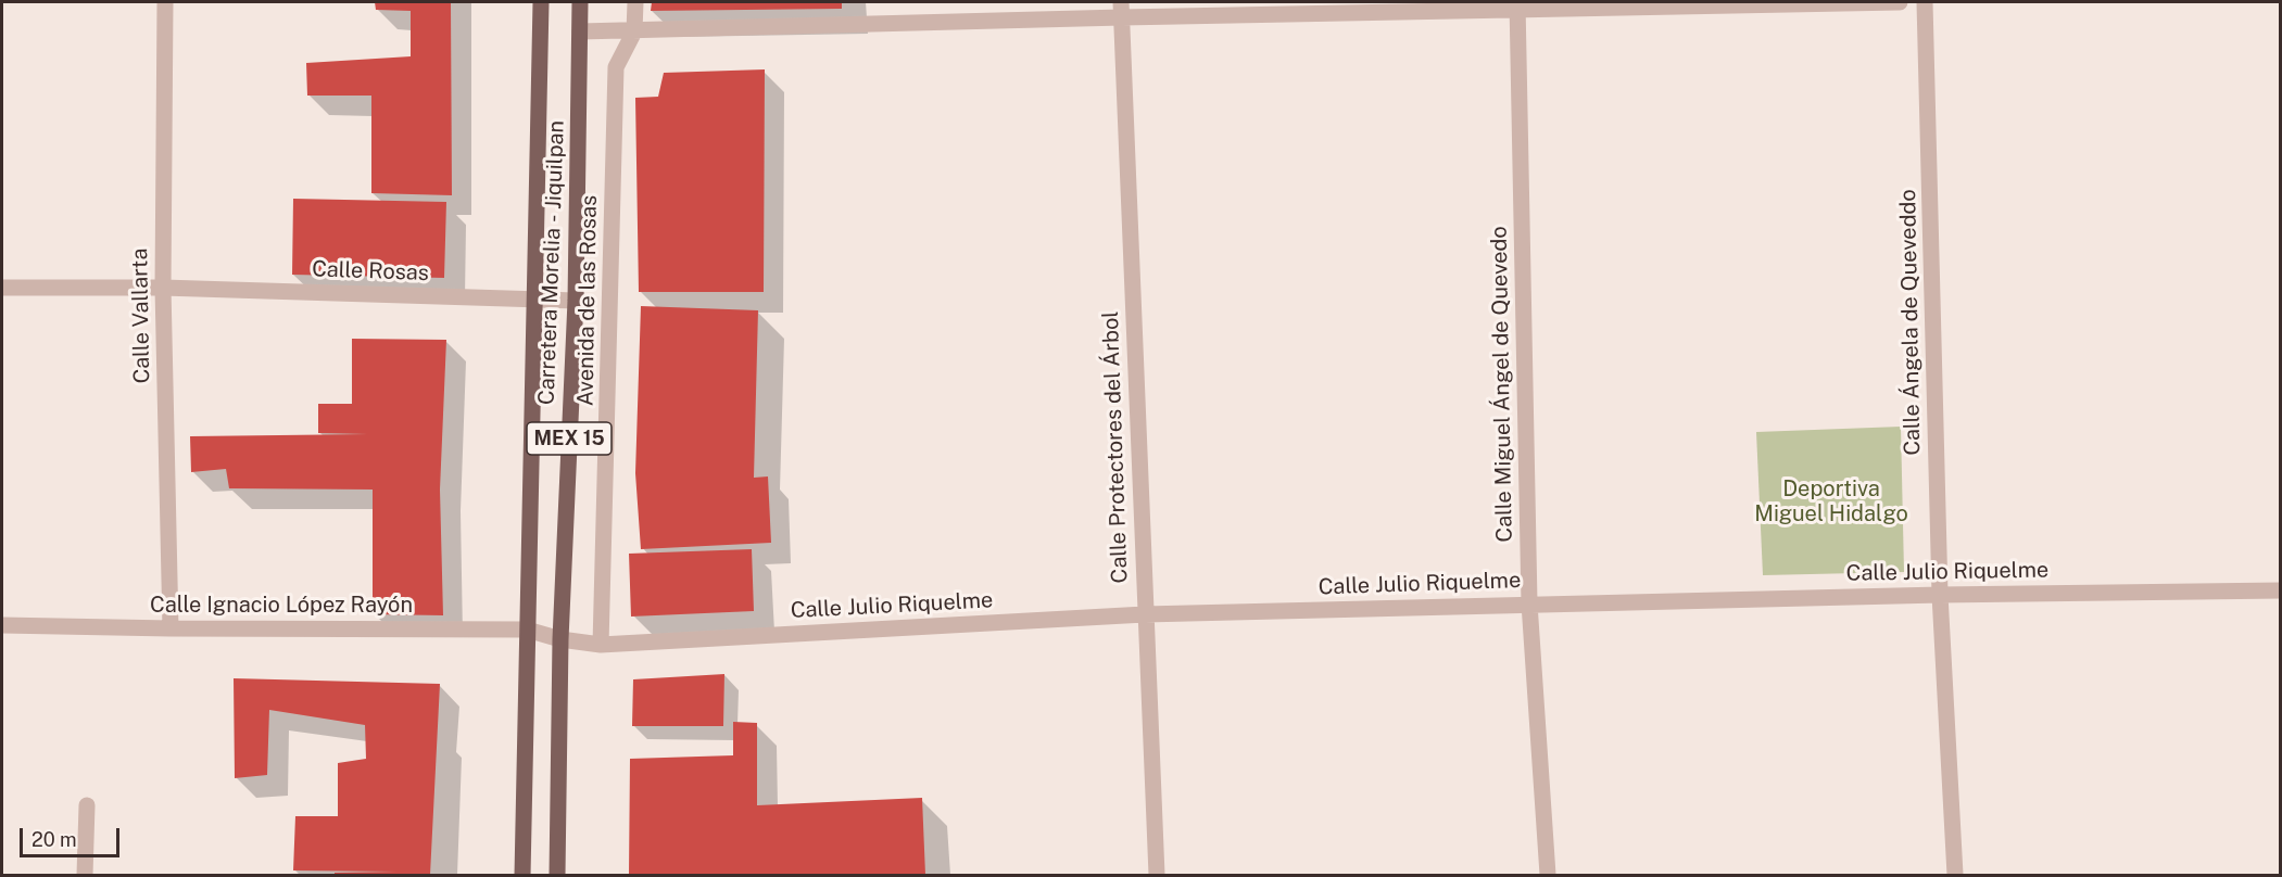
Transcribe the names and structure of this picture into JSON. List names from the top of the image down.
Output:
{
  "streets": {
    "main road": ["Carretera Morelia - Jiquilpan", "MEX 15"],
    "street": [
      "Calle Rosas",
      "Avenida de las Rosas",
      "Calle Vallarta",
      "Calle Ángela de Queveddo",
      "Calle Miguel Ángel de Quevedo",
      "Calle Protectores del Árbol",
      "Calle Julio Riquelme",
      "Calle Ignacio López Rayón"
    ]
  },
  "crossings": [
    ["Carretera Morelia - Jiquilpan", "Calle Rosas"],
    ["Carretera Morelia - Jiquilpan", "Calle Julio Riquelme"],
    ["Carretera Morelia - Jiquilpan", "Calle Ignacio López Rayón"],
    ["Calle Rosas", "Calle Vallarta"],
    ["Avenida de las Rosas", "Calle Julio Riquelme"],
    ["Calle Vallarta", "Calle Ignacio López Rayón"],
    ["Calle Ángela de Queveddo", "Calle Julio Riquelme"],
    ["Calle Miguel Ángel de Quevedo", "Calle Julio Riquelme"],
    ["Calle Protectores del Árbol", "Calle Julio Riquelme"],
    ["Calle Julio Riquelme", "Calle Ignacio López Rayón"]
  ],
  "parks": ["Deportiva Miguel Hidalgo"],
  "scale_bar": "20 m"
}
